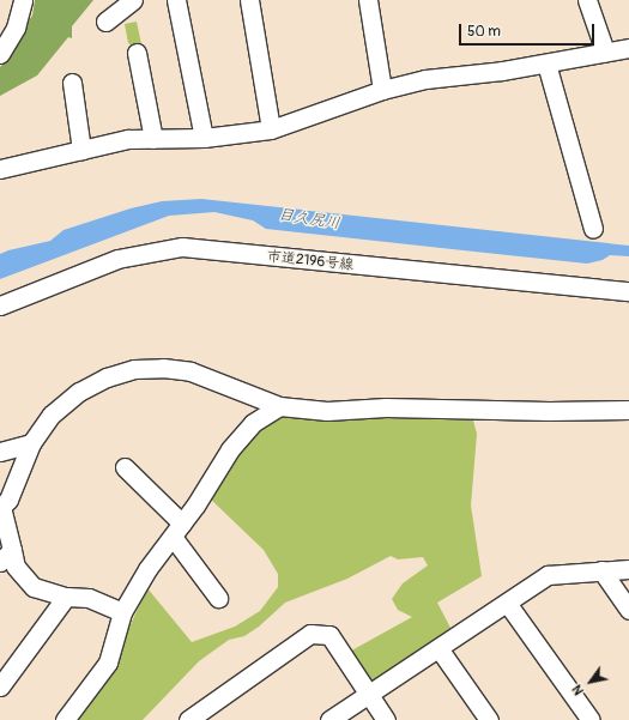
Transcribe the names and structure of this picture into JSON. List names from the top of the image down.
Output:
{
  "streets": {
    "street": ["市道2196号線"]
  },
  "water": ["目久尻川"],
  "scale_bar": "50 m",
  "north": "bottom left"
}
